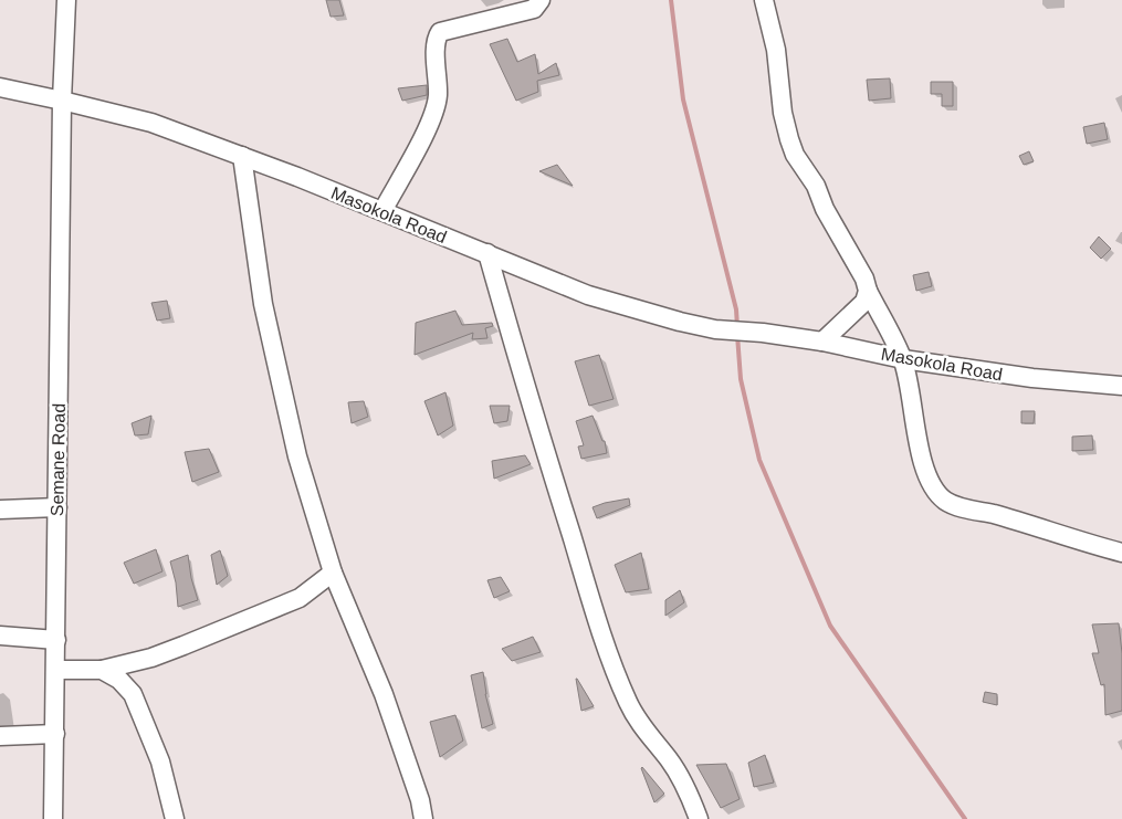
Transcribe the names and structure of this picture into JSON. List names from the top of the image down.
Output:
{
  "streets": {
    "street": ["Masokola Road", "Semane Road"]
  },
  "crossings": [
    ["Masokola Road", "Semane Road"]
  ]
}
